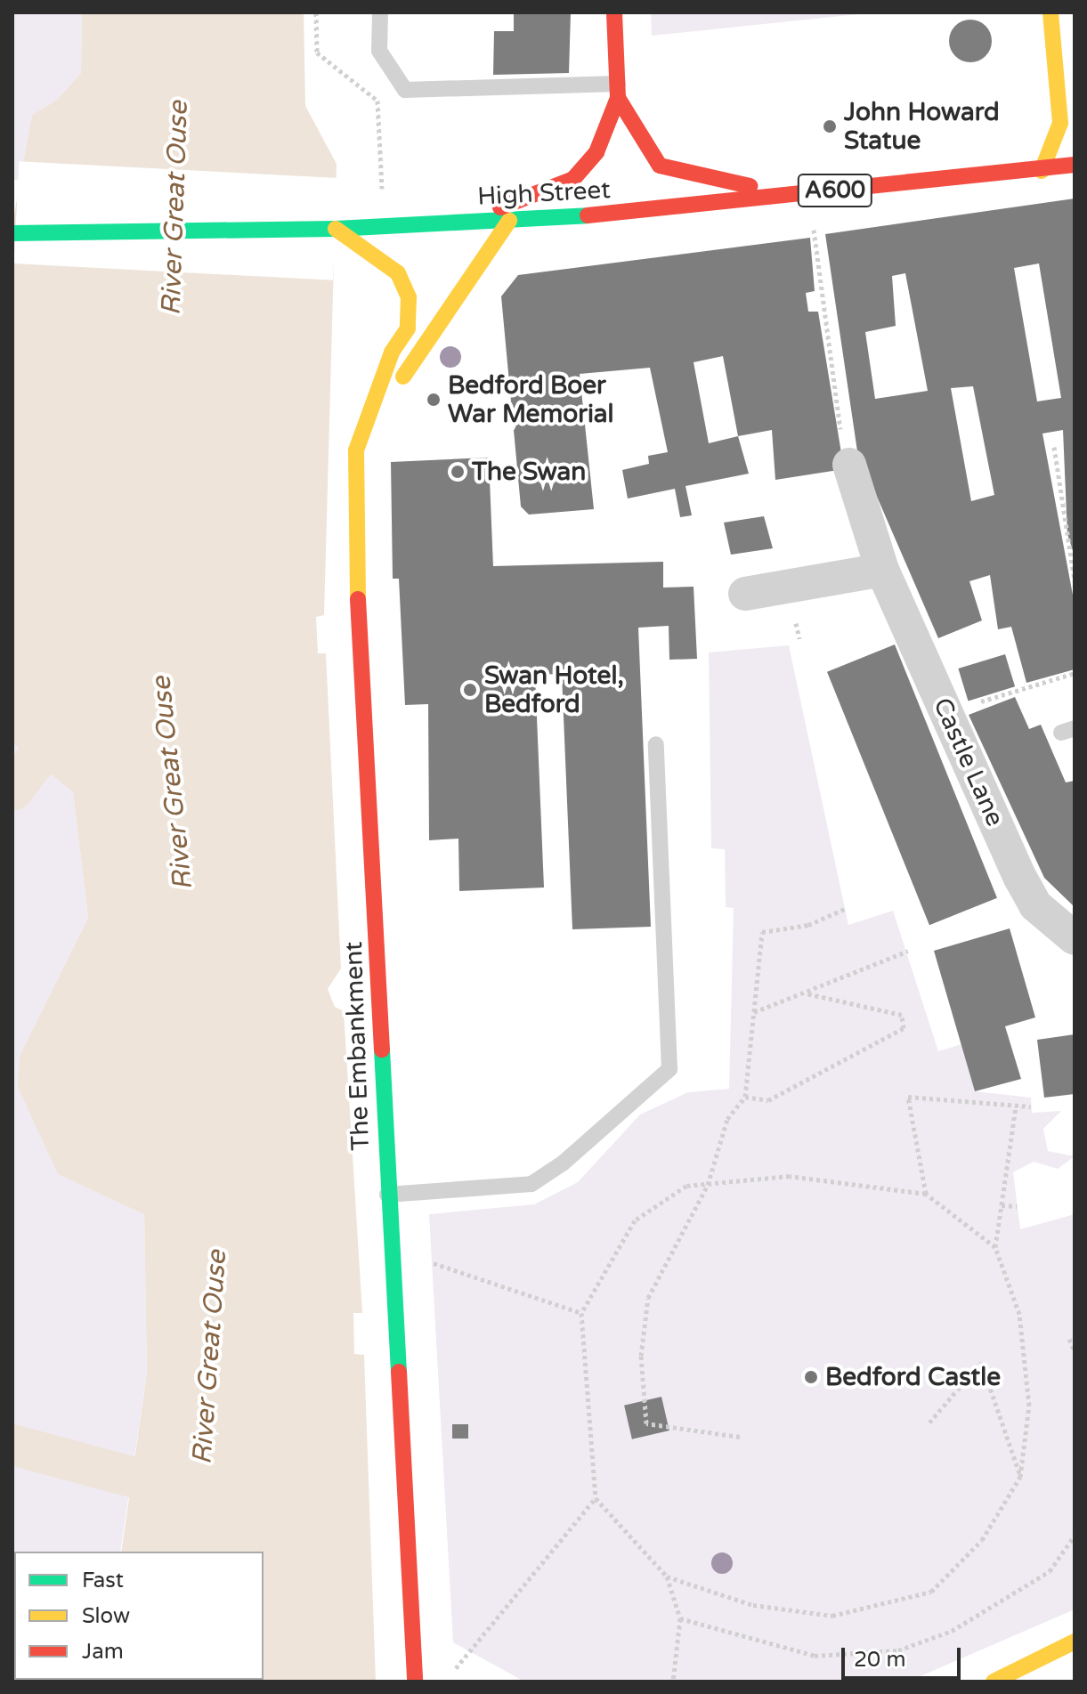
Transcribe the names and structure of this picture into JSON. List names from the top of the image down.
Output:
{
  "streets": {
    "street": [
      "A600",
      "High Street",
      "Castle Lane",
      "The Embankment"
    ]
  },
  "crossings": [
    ["A600", "High Street"],
    ["High Street", "The Embankment"]
  ],
  "water": ["River Great Ouse"],
  "places": [
    "John Howard Statue",
    "Bedford Boer War Memorial",
    "The Swan",
    "Swan Hotel, Bedford",
    "Bedford Castle"
  ],
  "legend": ["Fast", "Slow", "Jam"],
  "scale_bar": "20 m"
}
